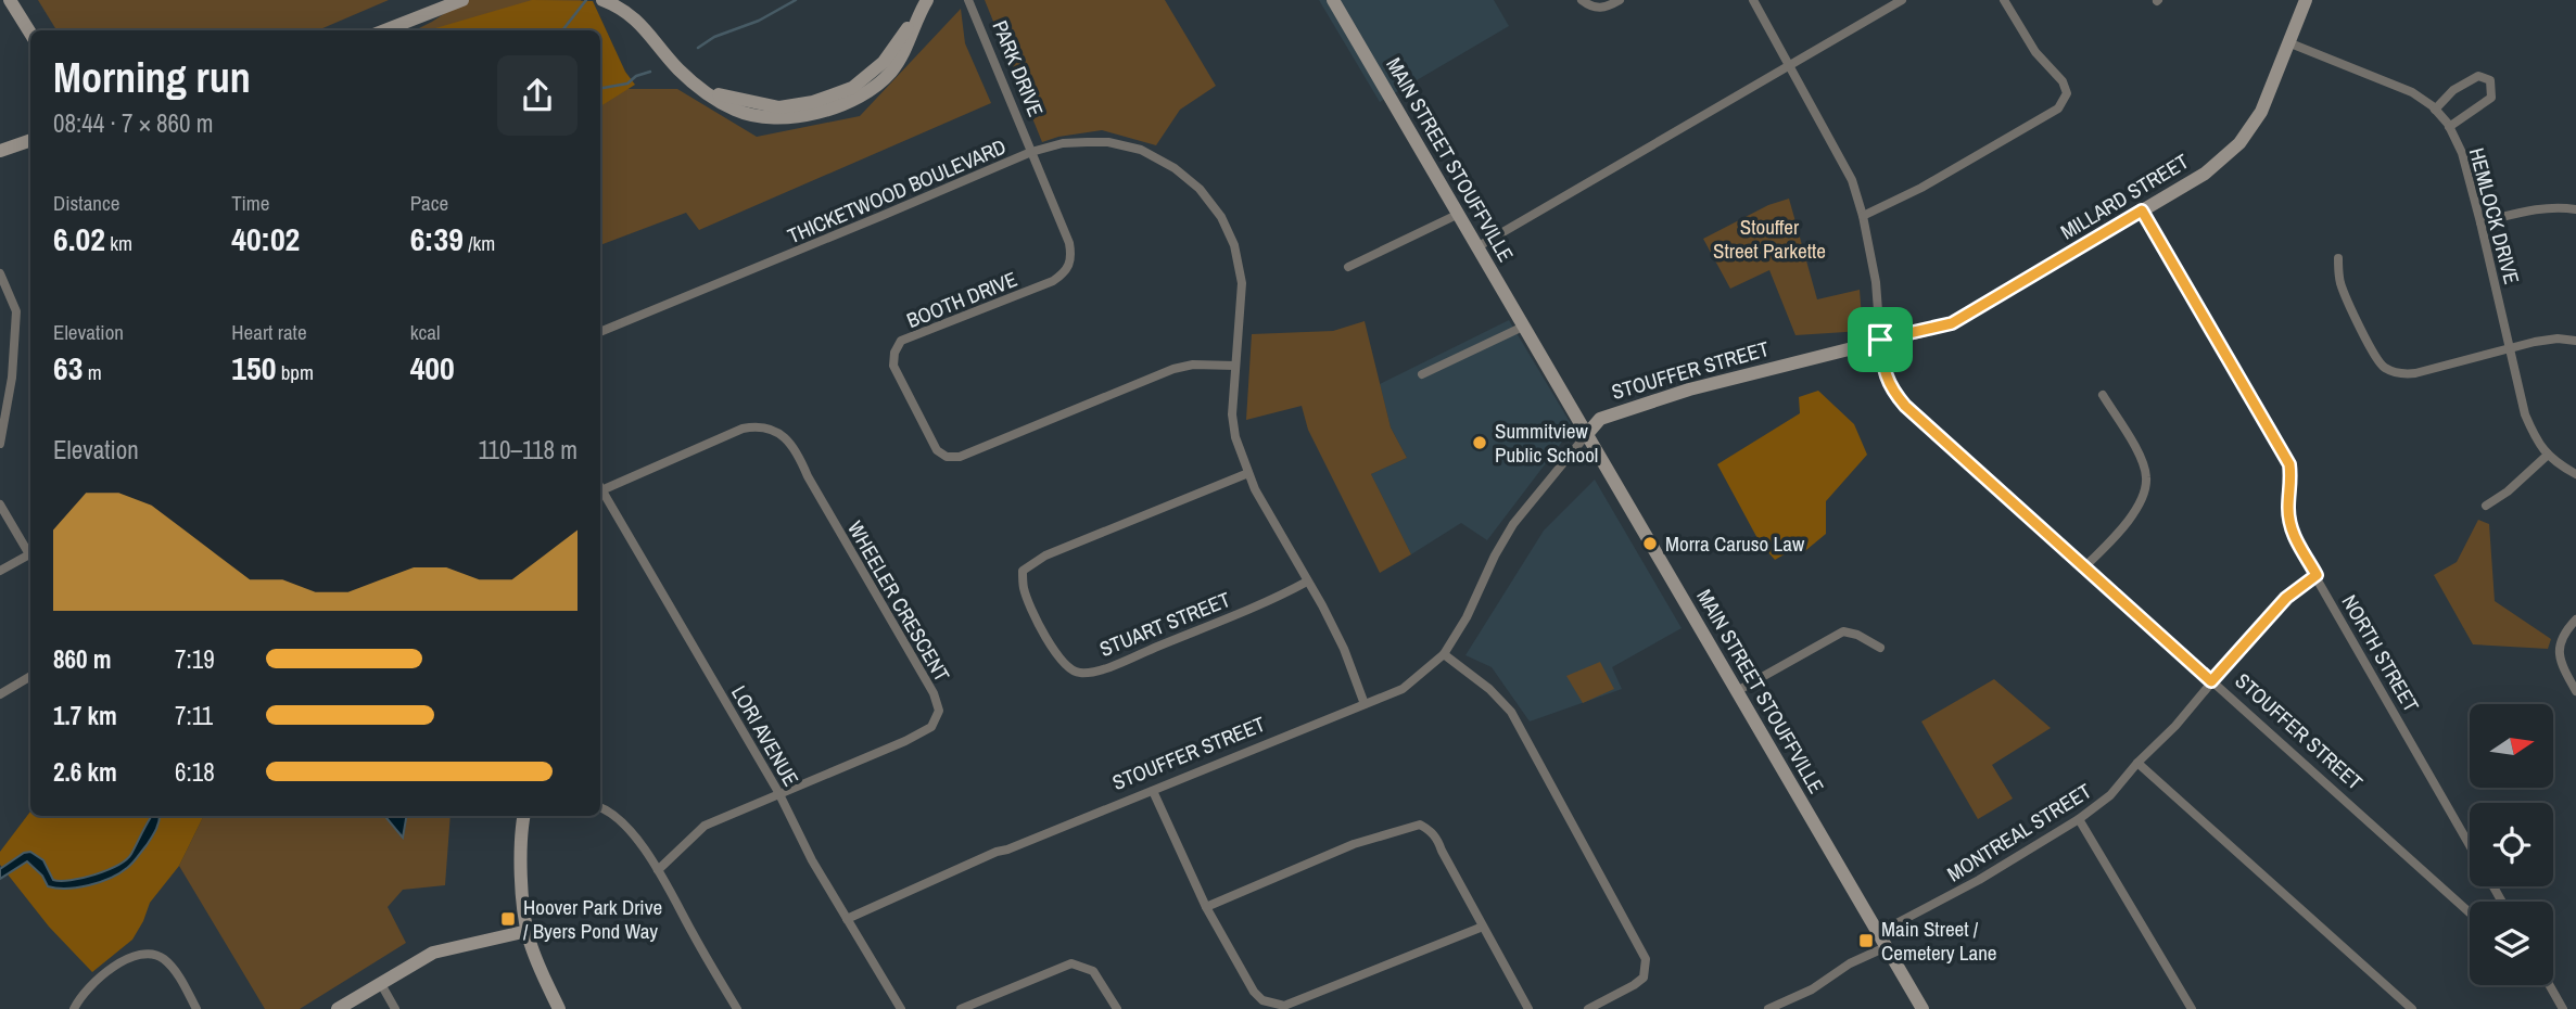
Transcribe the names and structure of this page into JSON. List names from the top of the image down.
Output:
{
  "streets": {
    "street": [
      "PARK DRIVE",
      "MAIN STREET STOUFFVILLE",
      "THICKETWOOD BOULEVARD",
      "MILLARD STREET",
      "HEMLOCK DRIVE",
      "BOOTH DRIVE",
      "STOUFFER STREET",
      "WHEELER CRESCENT",
      "STUART STREET",
      "NORTH STREET",
      "LORI AVENUE",
      "MONTREAL STREET"
    ]
  },
  "crossings": [
    ["PARK DRIVE", "THICKETWOOD BOULEVARD"],
    ["PARK DRIVE", "BOOTH DRIVE"],
    ["MAIN STREET STOUFFVILLE", "STOUFFER STREET"],
    ["MAIN STREET STOUFFVILLE", "MONTREAL STREET"],
    ["THICKETWOOD BOULEVARD", "BOOTH DRIVE"],
    ["THICKETWOOD BOULEVARD", "STOUFFER STREET"],
    ["THICKETWOOD BOULEVARD", "STUART STREET"],
    ["MILLARD STREET", "HEMLOCK DRIVE"],
    ["MILLARD STREET", "STOUFFER STREET"],
    ["MILLARD STREET", "NORTH STREET"],
    ["STOUFFER STREET", "LORI AVENUE"],
    ["STOUFFER STREET", "MONTREAL STREET"],
    ["WHEELER CRESCENT", "LORI AVENUE"],
    ["NORTH STREET", "MONTREAL STREET"]
  ],
  "parks": ["Stouffer Street Parkette"],
  "places": {
    "other": ["Summitview Public School", "Morra Caruso Law"],
    "transit": ["Hoover Park Drive / Byers Pond Way", "Main Street / Cemetery Lane"]
  },
  "north": "right",
  "page": {
    "heading": ["Morning run", "08:44 · 7 × 860 m"],
    "stats": [
      ["Distance", "6.02 km"],
      ["Time", "40:02"],
      ["Pace", "6:39 /km"],
      ["Elevation", "63 m"],
      ["Heart rate", "150 bpm"],
      ["kcal", "400"]
    ],
    "chart": ["Elevation", "110–118 m"],
    "list": [
      {
        "name": "860 m",
        "note": "7:19"
      },
      {
        "name": "1.7 km",
        "note": "7:11"
      },
      {
        "name": "2.6 km",
        "note": "6:18"
      }
    ]
  }
}
